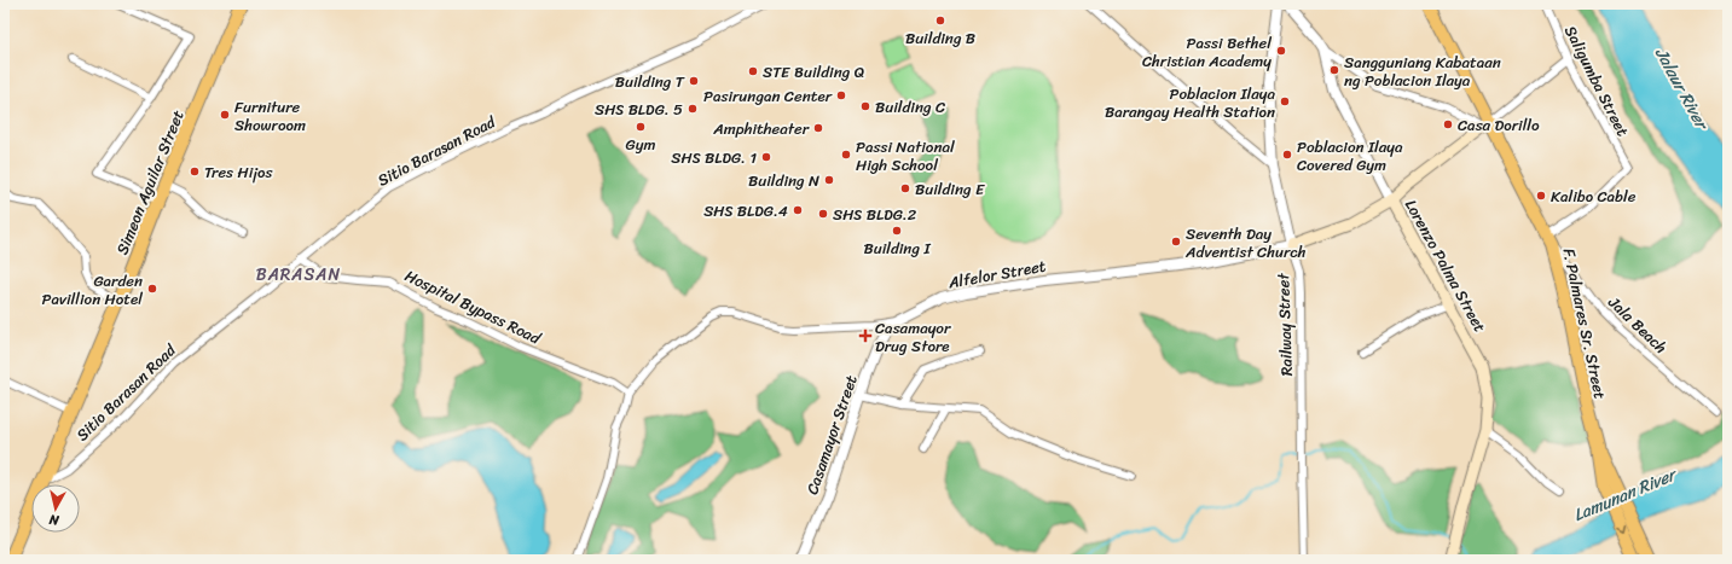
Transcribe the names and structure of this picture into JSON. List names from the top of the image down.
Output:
{
  "streets": {
    "main road": ["Simeon Aguilar Street", "Lorenzo Palma Street", "F. Palmares Sr. Street"],
    "street": [
      "Saligumba Street",
      "Sitio Barasan Road",
      "Alfelor Street",
      "Hospital Bypass Road",
      "Railway Street",
      "Jala Beach",
      "Casamayor Street"
    ]
  },
  "crossings": [
    ["Saligumba Street", "F. Palmares Sr. Street"],
    ["Saligumba Street", "Jala Beach"],
    ["Sitio Barasan Road", "Simeon Aguilar Street"],
    ["Sitio Barasan Road", "Hospital Bypass Road"],
    ["Alfelor Street", "Hospital Bypass Road"],
    ["Alfelor Street", "Railway Street"],
    ["Alfelor Street", "Casamayor Street"],
    ["F. Palmares Sr. Street", "Jala Beach"]
  ],
  "districts": ["BARASAN"],
  "water": ["Jalaur River", "Lamunan River"],
  "places": {
    "other": [
      "Building B",
      "Passi Bethel Christian Academy",
      "Sangguniang Kabataan ng Poblacion Ilaya",
      "STE Building Q",
      "Building T",
      "Pasirungan Center",
      "Poblacion Ilaya Barangay Health Station",
      "Building C",
      "SHS BLDG. 5",
      "Furniture Showroom",
      "Casa Dorillo",
      "Gym",
      "Amphitheater",
      "Passi National High School",
      "Poblacion Ilaya Covered Gym",
      "SHS BLDG. 1",
      "Tres Hijos",
      "Building N",
      "Building E",
      "Kalibo Cable",
      "SHS BLDG.4",
      "SHS BLDG.2",
      "Building I",
      "Seventh Day Adventist Church",
      "Garden Pavillion Hotel"
    ],
    "health": ["Casamayor Drug Store"]
  },
  "north": "bottom"
}
